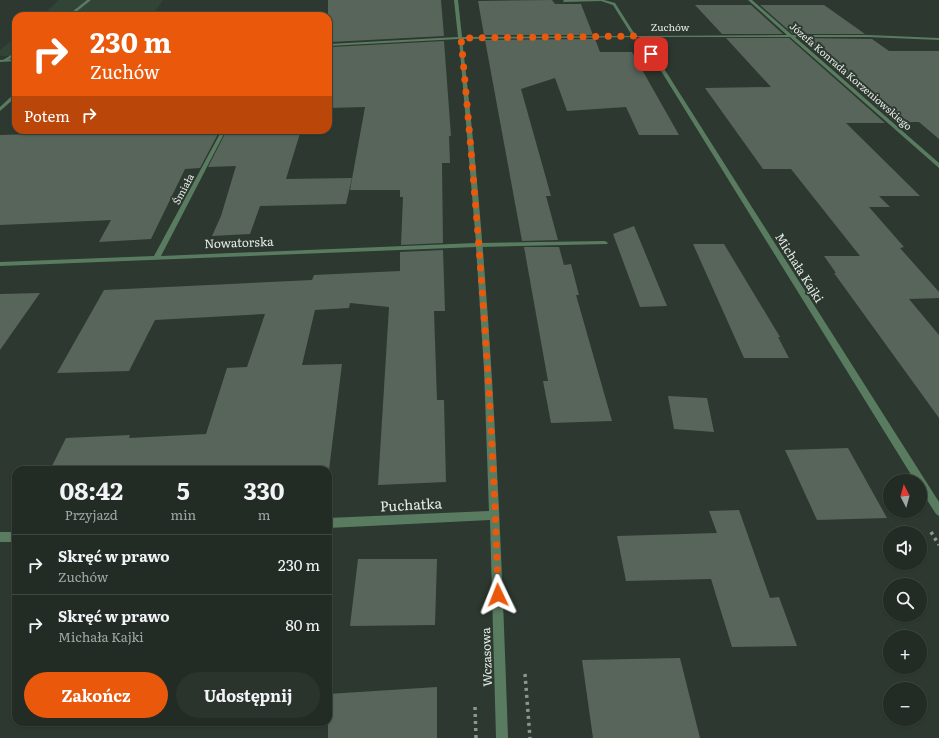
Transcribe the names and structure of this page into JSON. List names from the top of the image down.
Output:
{
  "streets": {
    "street": [
      "Zuchów",
      "Józefa Konrada Korzeniowskiego",
      "Śmiała",
      "Nowatorska",
      "Michała Kajki",
      "Puchatka",
      "Wczasowa"
    ]
  },
  "crossings": [
    ["Zuchów", "Józefa Konrada Korzeniowskiego"],
    ["Zuchów", "Michała Kajki"],
    ["Zuchów", "Wczasowa"],
    ["Śmiała", "Nowatorska"],
    ["Nowatorska", "Wczasowa"],
    ["Puchatka", "Wczasowa"]
  ],
  "north": "top",
  "page": {
    "turn": ["230 m", "Zuchów"],
    "then": "Potem",
    "eta": [
      "08:42",
      "Przyjazd",
      "5",
      "min",
      "330",
      "m"
    ],
    "map_buttons": ["+", "−"],
    "list": [
      {
        "name": "Skręć w prawo",
        "note": "Zuchów",
        "value": "230 m"
      },
      {
        "name": "Skręć w prawo",
        "note": "Michała Kajki",
        "value": "80 m"
      }
    ],
    "buttons": ["Zakończ", "Udostępnij"]
  }
}
